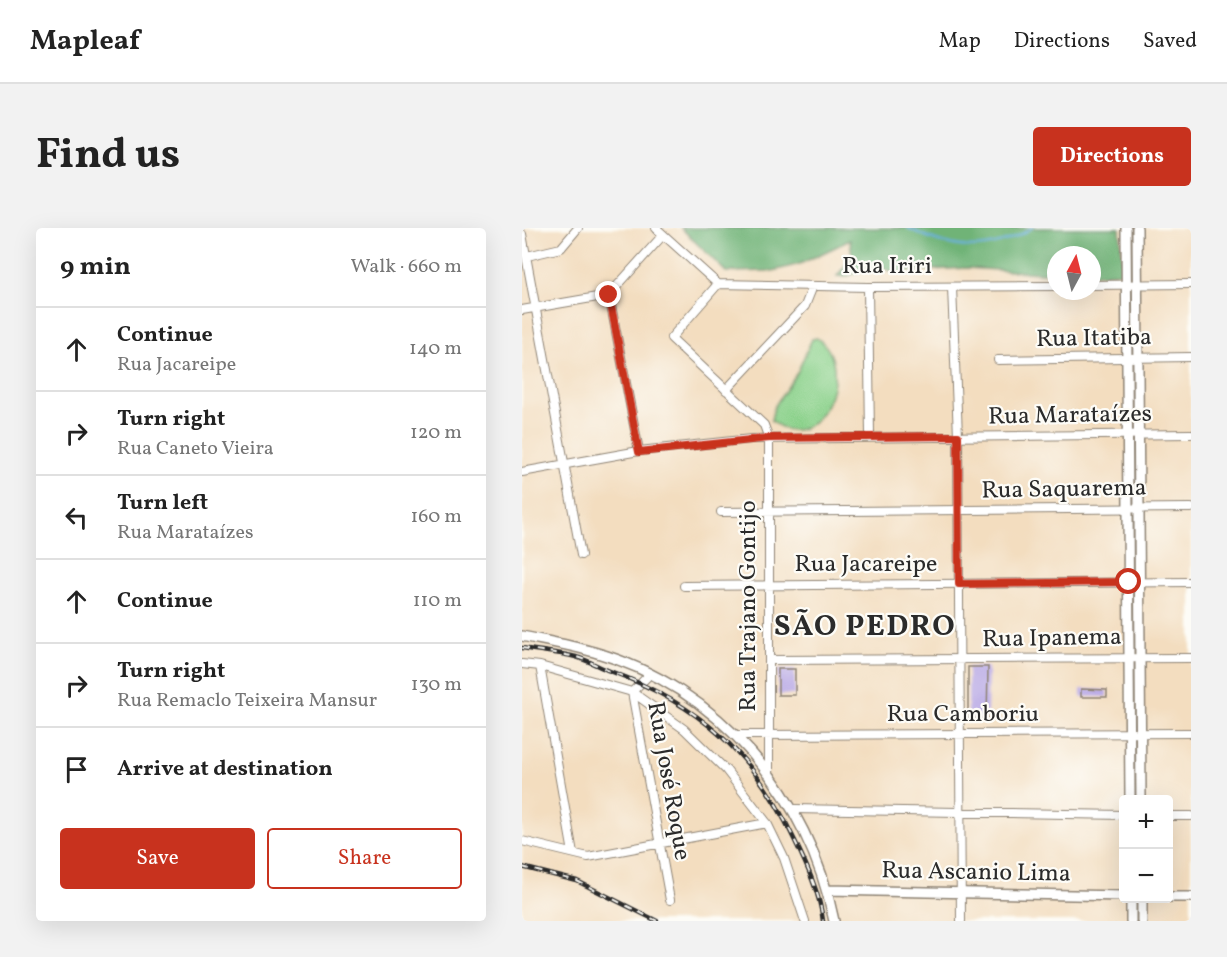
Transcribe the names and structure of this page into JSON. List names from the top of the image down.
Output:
{
  "streets": {
    "street": [
      "Rua Iriri",
      "Rua Itatiba",
      "Rua Marataízes",
      "Rua Saquarema",
      "Rua Jacareipe",
      "Rua Trajano Gontijo",
      "Rua Ipanema",
      "Rua Camboriu",
      "Rua José Roque",
      "Rua Ascanio Lima"
    ]
  },
  "crossings": [
    ["Rua Marataízes", "Rua Trajano Gontijo"],
    ["Rua Saquarema", "Rua Trajano Gontijo"],
    ["Rua Jacareipe", "Rua Trajano Gontijo"],
    ["Rua Trajano Gontijo", "Rua Ipanema"],
    ["Rua Trajano Gontijo", "Rua Camboriu"]
  ],
  "districts": ["SÃO PEDRO"],
  "north": "top",
  "page": {
    "header": "Mapleaf",
    "nav": ["Map", "Directions", "Saved"],
    "title": "Find us",
    "buttons": [
      "Directions",
      ["Save", "Share"]
    ],
    "heading": ["9 min", "Walk · 660 m"],
    "list": [
      ["Continue", "Rua Jacareipe", "140 m"],
      ["Turn right", "Rua Caneto Vieira", "120 m"],
      ["Turn left", "Rua Marataízes", "160 m"],
      ["Continue", "110 m"],
      ["Turn right", "Rua Remaclo Teixeira Mansur", "130 m"],
      "Arrive at destination"
    ],
    "map_buttons": ["+", "−"]
  }
}
